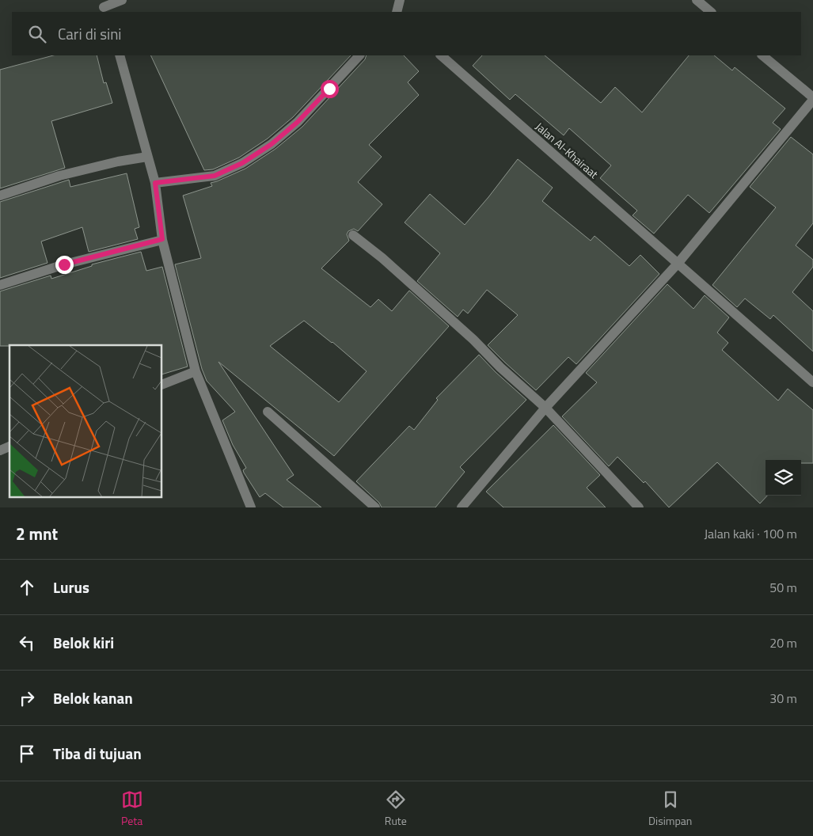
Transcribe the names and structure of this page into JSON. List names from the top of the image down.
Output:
{
  "streets": {
    "street": ["Jalan Al-Khairaat"]
  },
  "page": {
    "search": "Cari di sini",
    "heading": ["2 mnt", "Jalan kaki · 100 m"],
    "list": [
      ["Lurus", "50 m"],
      ["Belok kiri", "20 m"],
      ["Belok kanan", "30 m"],
      "Tiba di tujuan"
    ],
    "nav": ["Peta", "Rute", "Disimpan"]
  }
}
